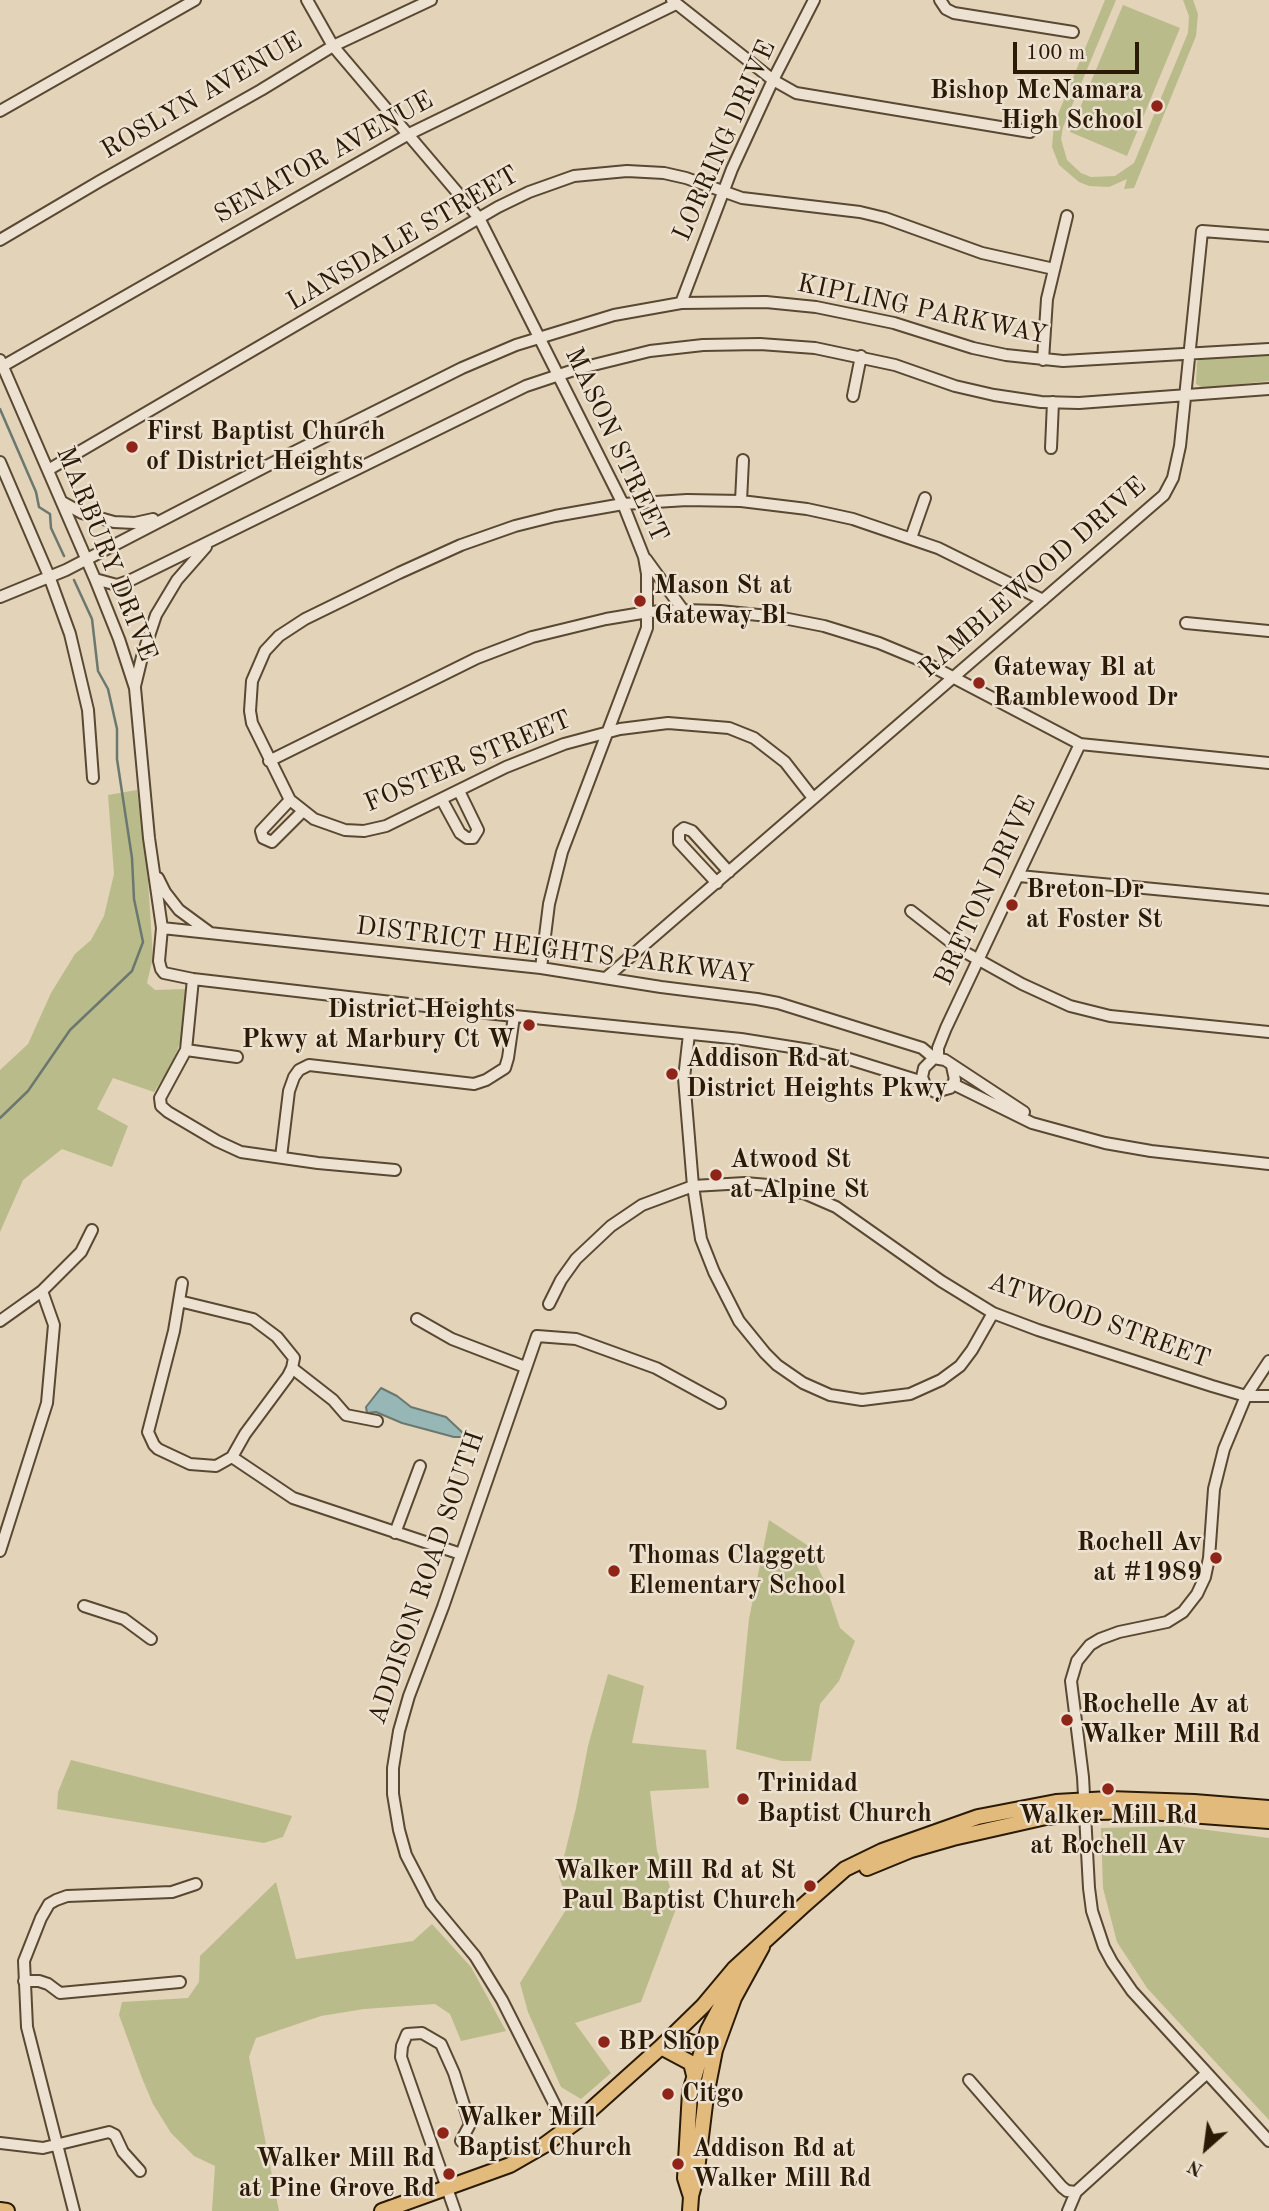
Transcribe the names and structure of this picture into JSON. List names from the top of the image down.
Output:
{
  "streets": {
    "street": [
      "ROSLYN AVENUE",
      "LORRING DRIVE",
      "SENATOR AVENUE",
      "LANSDALE STREET",
      "KIPLING PARKWAY",
      "MASON STREET",
      "MARBURY DRIVE",
      "RAMBLEWOOD DRIVE",
      "FOSTER STREET",
      "BRETON DRIVE",
      "DISTRICT HEIGHTS PARKWAY",
      "ATWOOD STREET",
      "ADDISON ROAD SOUTH"
    ]
  },
  "crossings": [
    ["ROSLYN AVENUE", "MASON STREET"],
    ["LORRING DRIVE", "LANSDALE STREET"],
    ["LORRING DRIVE", "KIPLING PARKWAY"],
    ["SENATOR AVENUE", "MASON STREET"],
    ["SENATOR AVENUE", "MARBURY DRIVE"],
    ["LANSDALE STREET", "MASON STREET"],
    ["LANSDALE STREET", "MARBURY DRIVE"],
    ["KIPLING PARKWAY", "MASON STREET"],
    ["KIPLING PARKWAY", "MARBURY DRIVE"],
    ["KIPLING PARKWAY", "RAMBLEWOOD DRIVE"],
    ["MASON STREET", "FOSTER STREET"],
    ["MASON STREET", "DISTRICT HEIGHTS PARKWAY"],
    ["MARBURY DRIVE", "DISTRICT HEIGHTS PARKWAY"],
    ["RAMBLEWOOD DRIVE", "FOSTER STREET"],
    ["RAMBLEWOOD DRIVE", "DISTRICT HEIGHTS PARKWAY"],
    ["BRETON DRIVE", "DISTRICT HEIGHTS PARKWAY"]
  ],
  "places": [
    "Bishop McNamara High School",
    "First Baptist Church of District Heights",
    "Mason St at Gateway Bl",
    "Gateway Bl at Ramblewood Dr",
    "Breton Dr at Foster St",
    "District Heights Pkwy at Marbury Ct W",
    "Addison Rd at District Heights Pkwy",
    "Atwood St at Alpine St",
    "Rochell Av at #1989",
    "Thomas Claggett Elementary School",
    "Rochelle Av at Walker Mill Rd",
    "Walker Mill Rd at Rochell Av",
    "Trinidad Baptist Church",
    "Walker Mill Rd at St Paul Baptist Church",
    "BP Shop",
    "Citgo",
    "Walker Mill Baptist Church",
    "Addison Rd at Walker Mill Rd",
    "Walker Mill Rd at Pine Grove Rd"
  ],
  "scale_bar": "100 m",
  "north": "bottom left"
}
